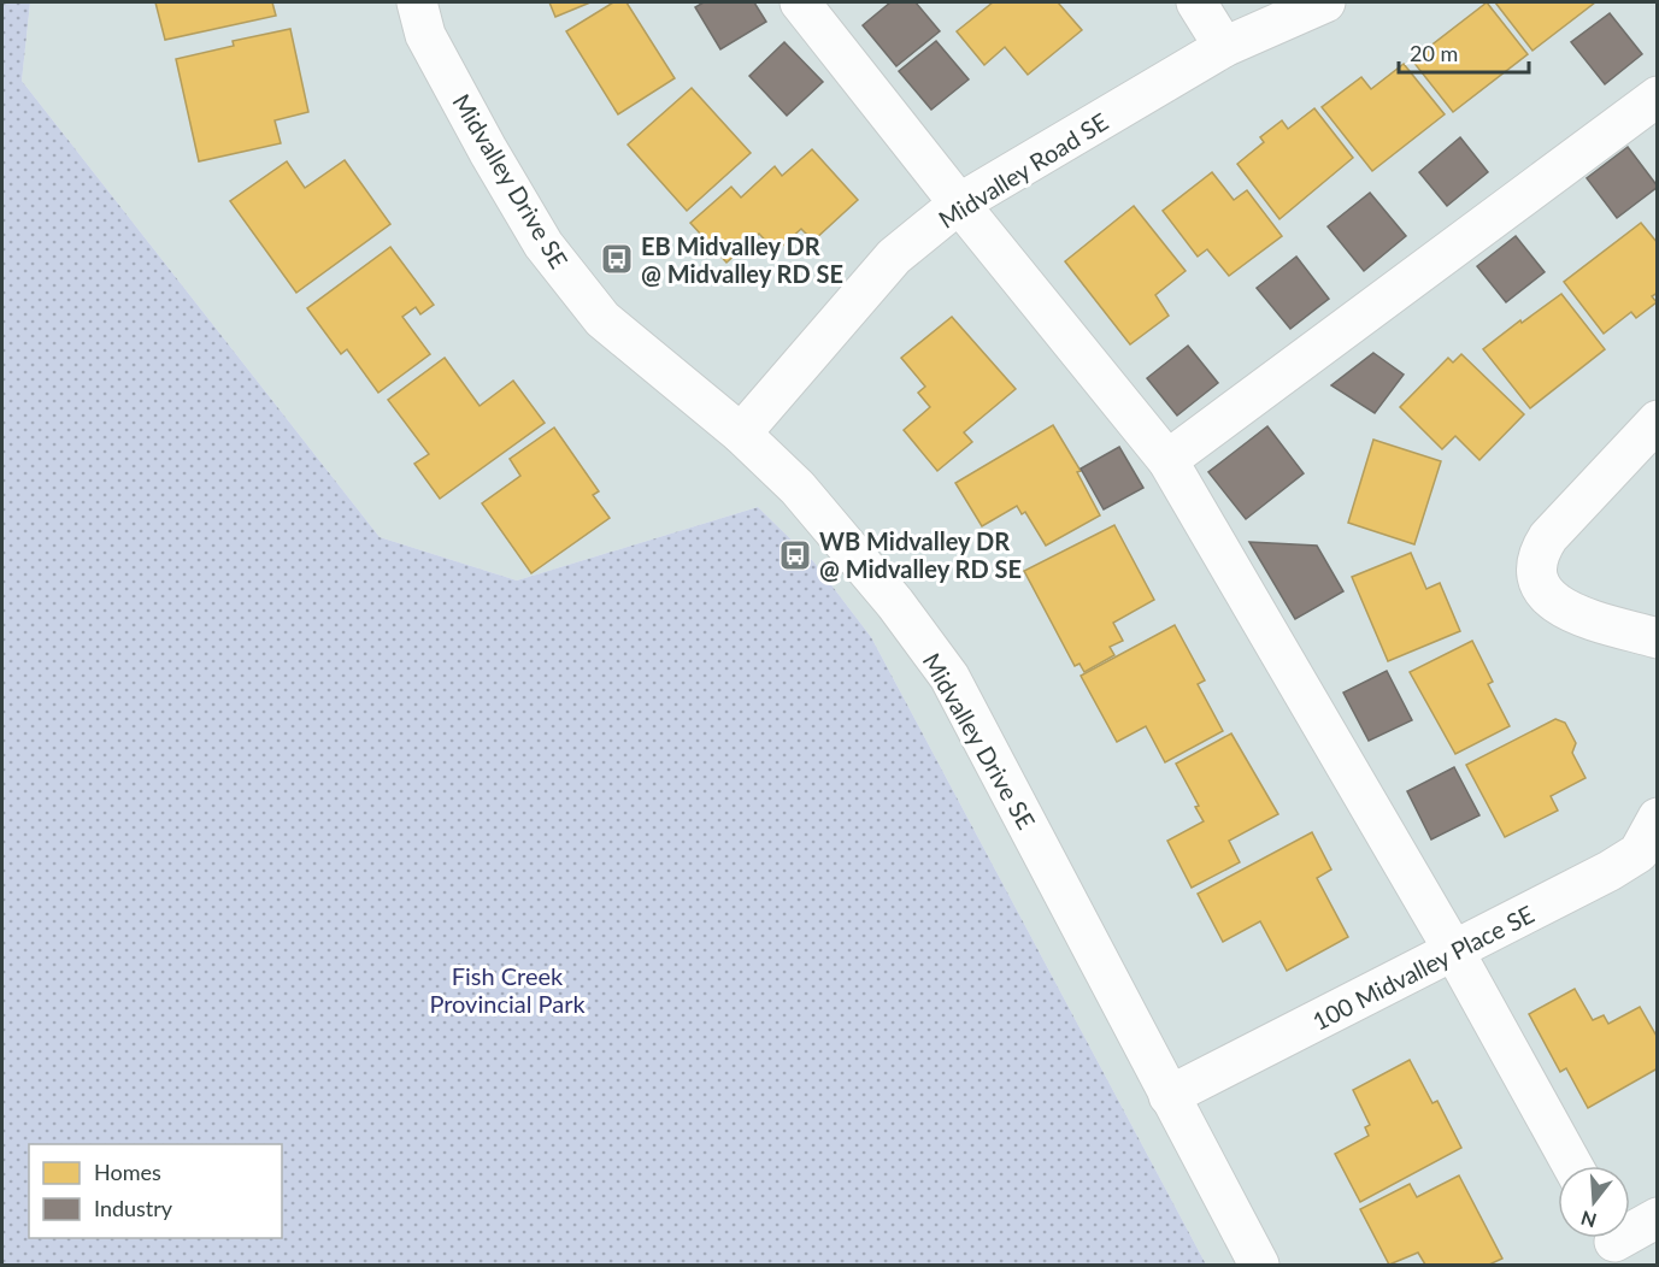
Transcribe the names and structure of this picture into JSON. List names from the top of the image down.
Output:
{
  "streets": {
    "street": ["Midvalley Road SE", "Midvalley Drive SE", "100 Midvalley Place SE"]
  },
  "crossings": [
    ["Midvalley Road SE", "Midvalley Drive SE"],
    ["Midvalley Drive SE", "100 Midvalley Place SE"]
  ],
  "parks": ["Fish Creek Provincial Park"],
  "places": {
    "bus stop": ["EB Midvalley DR @ Midvalley RD SE", "WB Midvalley DR @ Midvalley RD SE"]
  },
  "legend": ["Homes", "Industry"],
  "scale_bar": "20 m",
  "north": "bottom"
}
